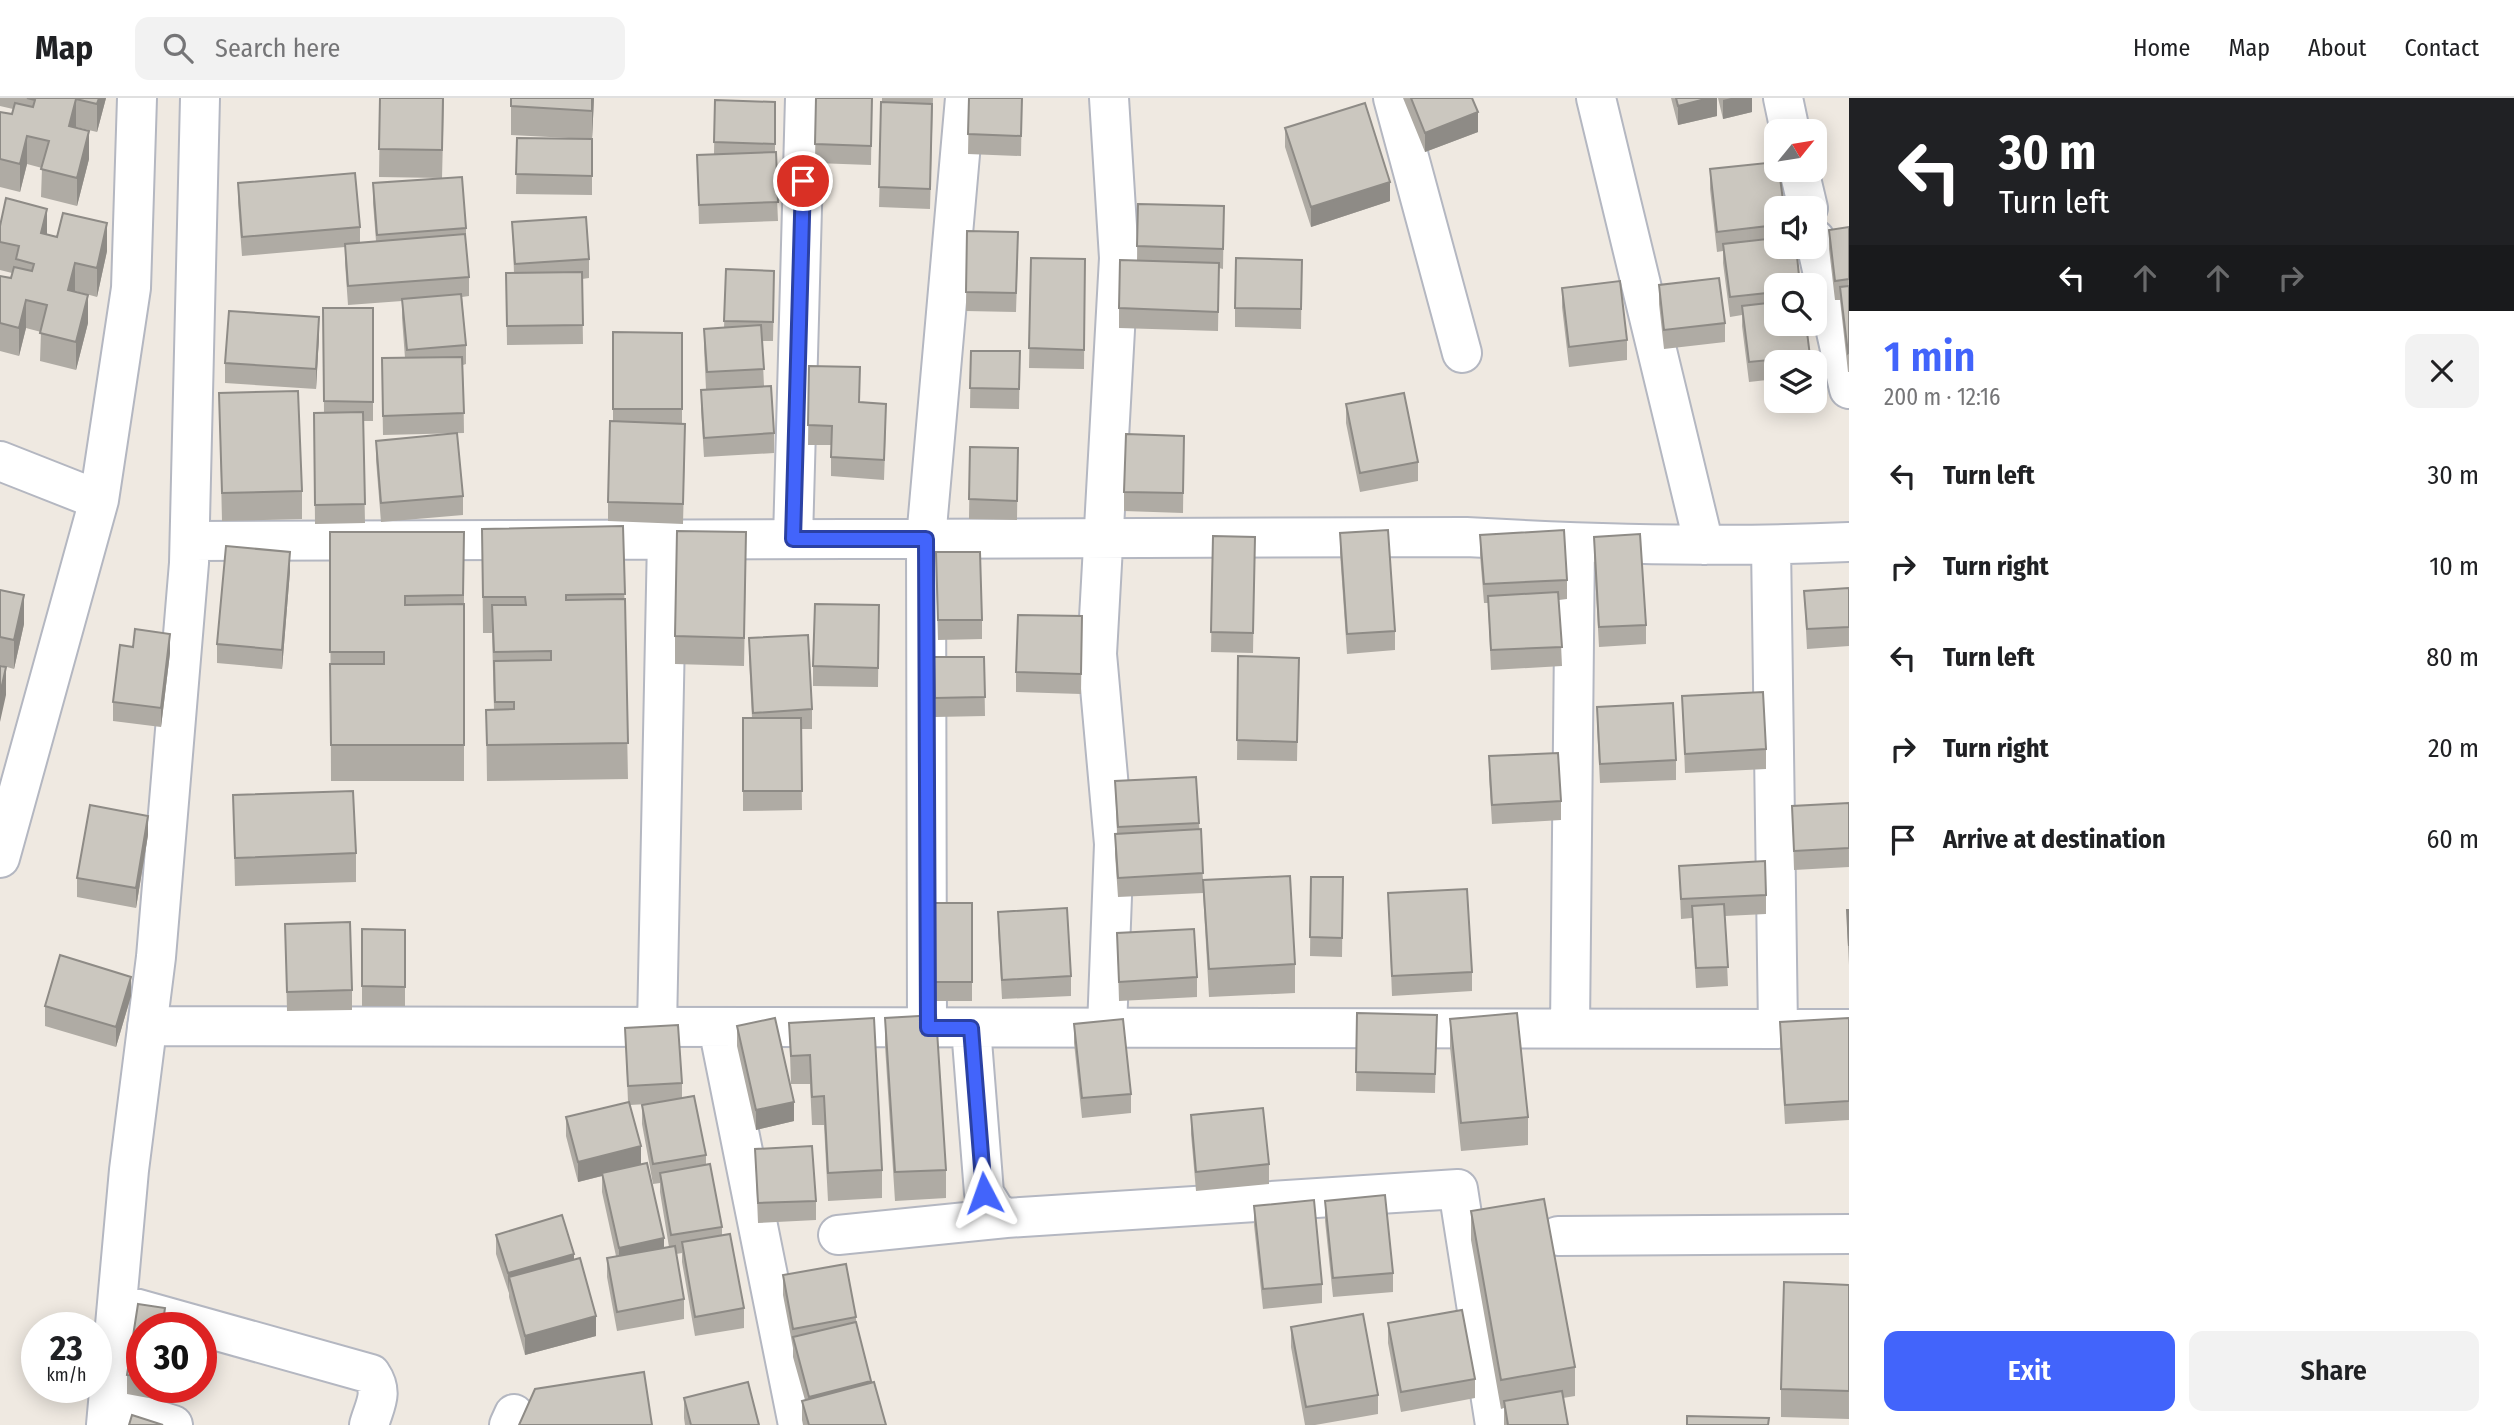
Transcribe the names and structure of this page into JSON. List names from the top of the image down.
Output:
{
  "north": "top right",
  "page": {
    "header": "Map",
    "search": "Search here",
    "nav": [
      "Home",
      "Map",
      "About",
      "Contact"
    ],
    "turn": ["30 m", "Turn left"],
    "heading": ["1 min", "200 m · 12:16"],
    "list": [
      {
        "name": "Turn left",
        "value": "30 m"
      },
      {
        "name": "Turn right",
        "value": "10 m"
      },
      {
        "name": "Turn left",
        "value": "80 m"
      },
      {
        "name": "Turn right",
        "value": "20 m"
      },
      {
        "name": "Arrive at destination",
        "value": "60 m"
      }
    ],
    "speed": "23 km/h",
    "limit": "30",
    "buttons": ["Exit", "Share"]
  }
}
